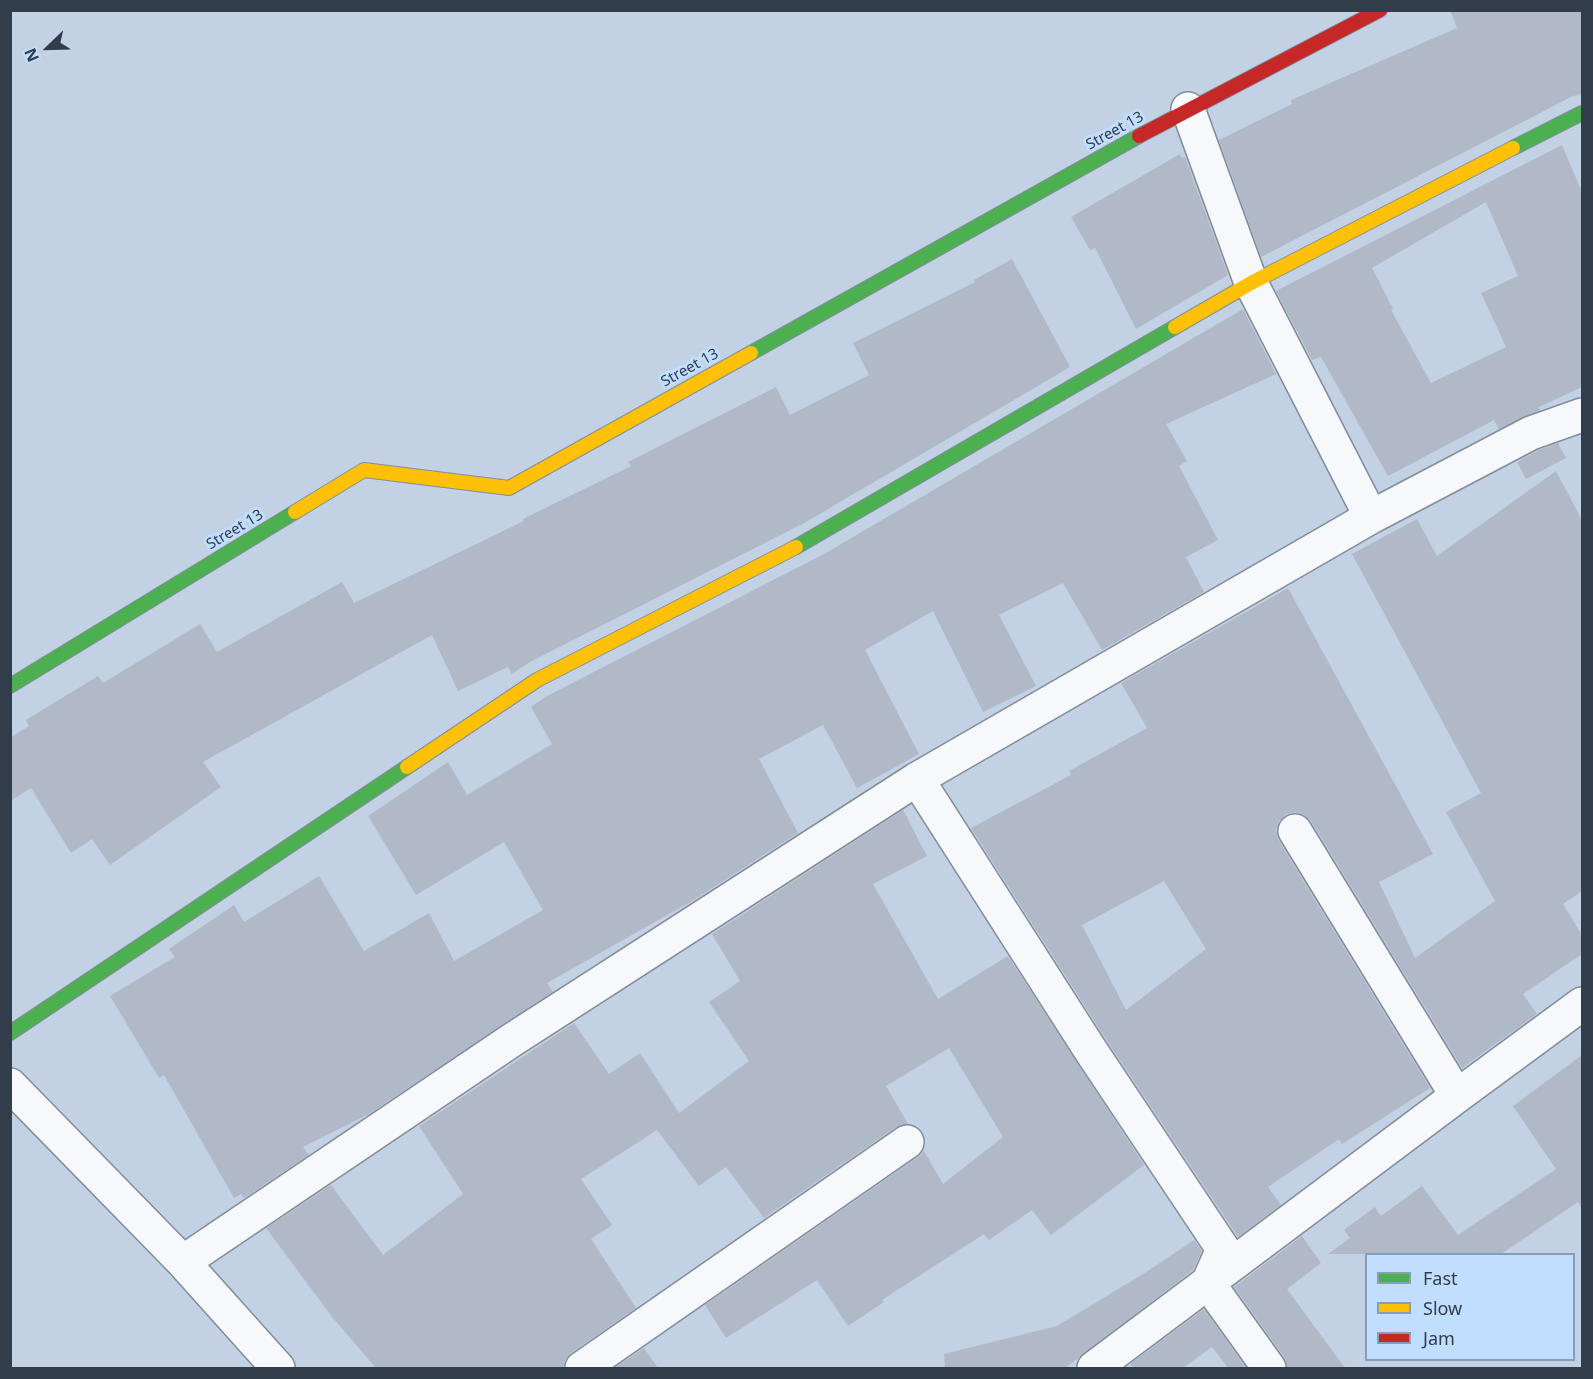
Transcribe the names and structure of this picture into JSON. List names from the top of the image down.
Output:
{
  "streets": {
    "street": ["Street 13"]
  },
  "legend": ["Fast", "Slow", "Jam"],
  "north": "bottom left"
}
